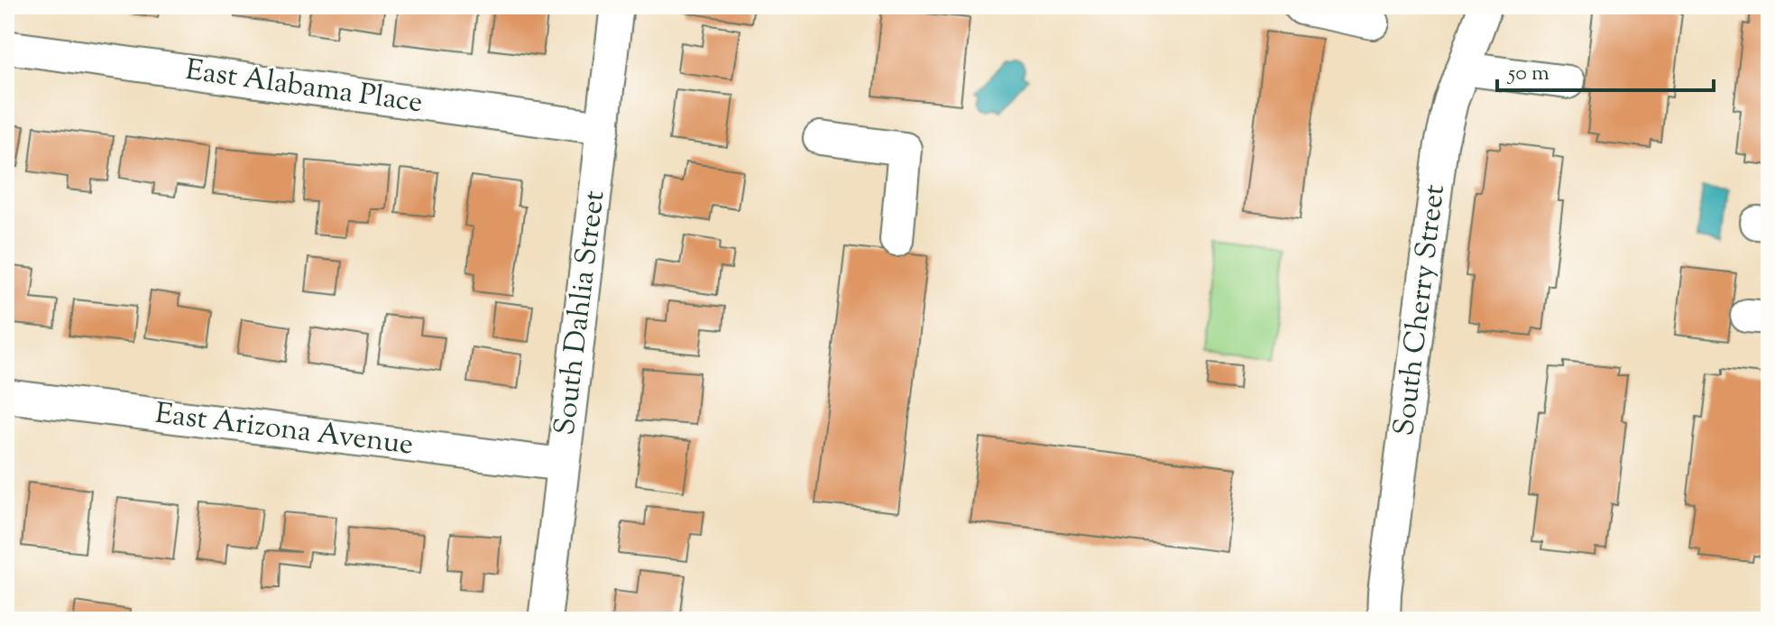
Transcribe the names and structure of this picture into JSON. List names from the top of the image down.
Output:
{
  "streets": {
    "street": [
      "East Alabama Place",
      "South Cherry Street",
      "South Dahlia Street",
      "East Arizona Avenue"
    ]
  },
  "crossings": [
    ["East Alabama Place", "South Dahlia Street"],
    ["South Dahlia Street", "East Arizona Avenue"]
  ],
  "scale_bar": "50 m"
}
